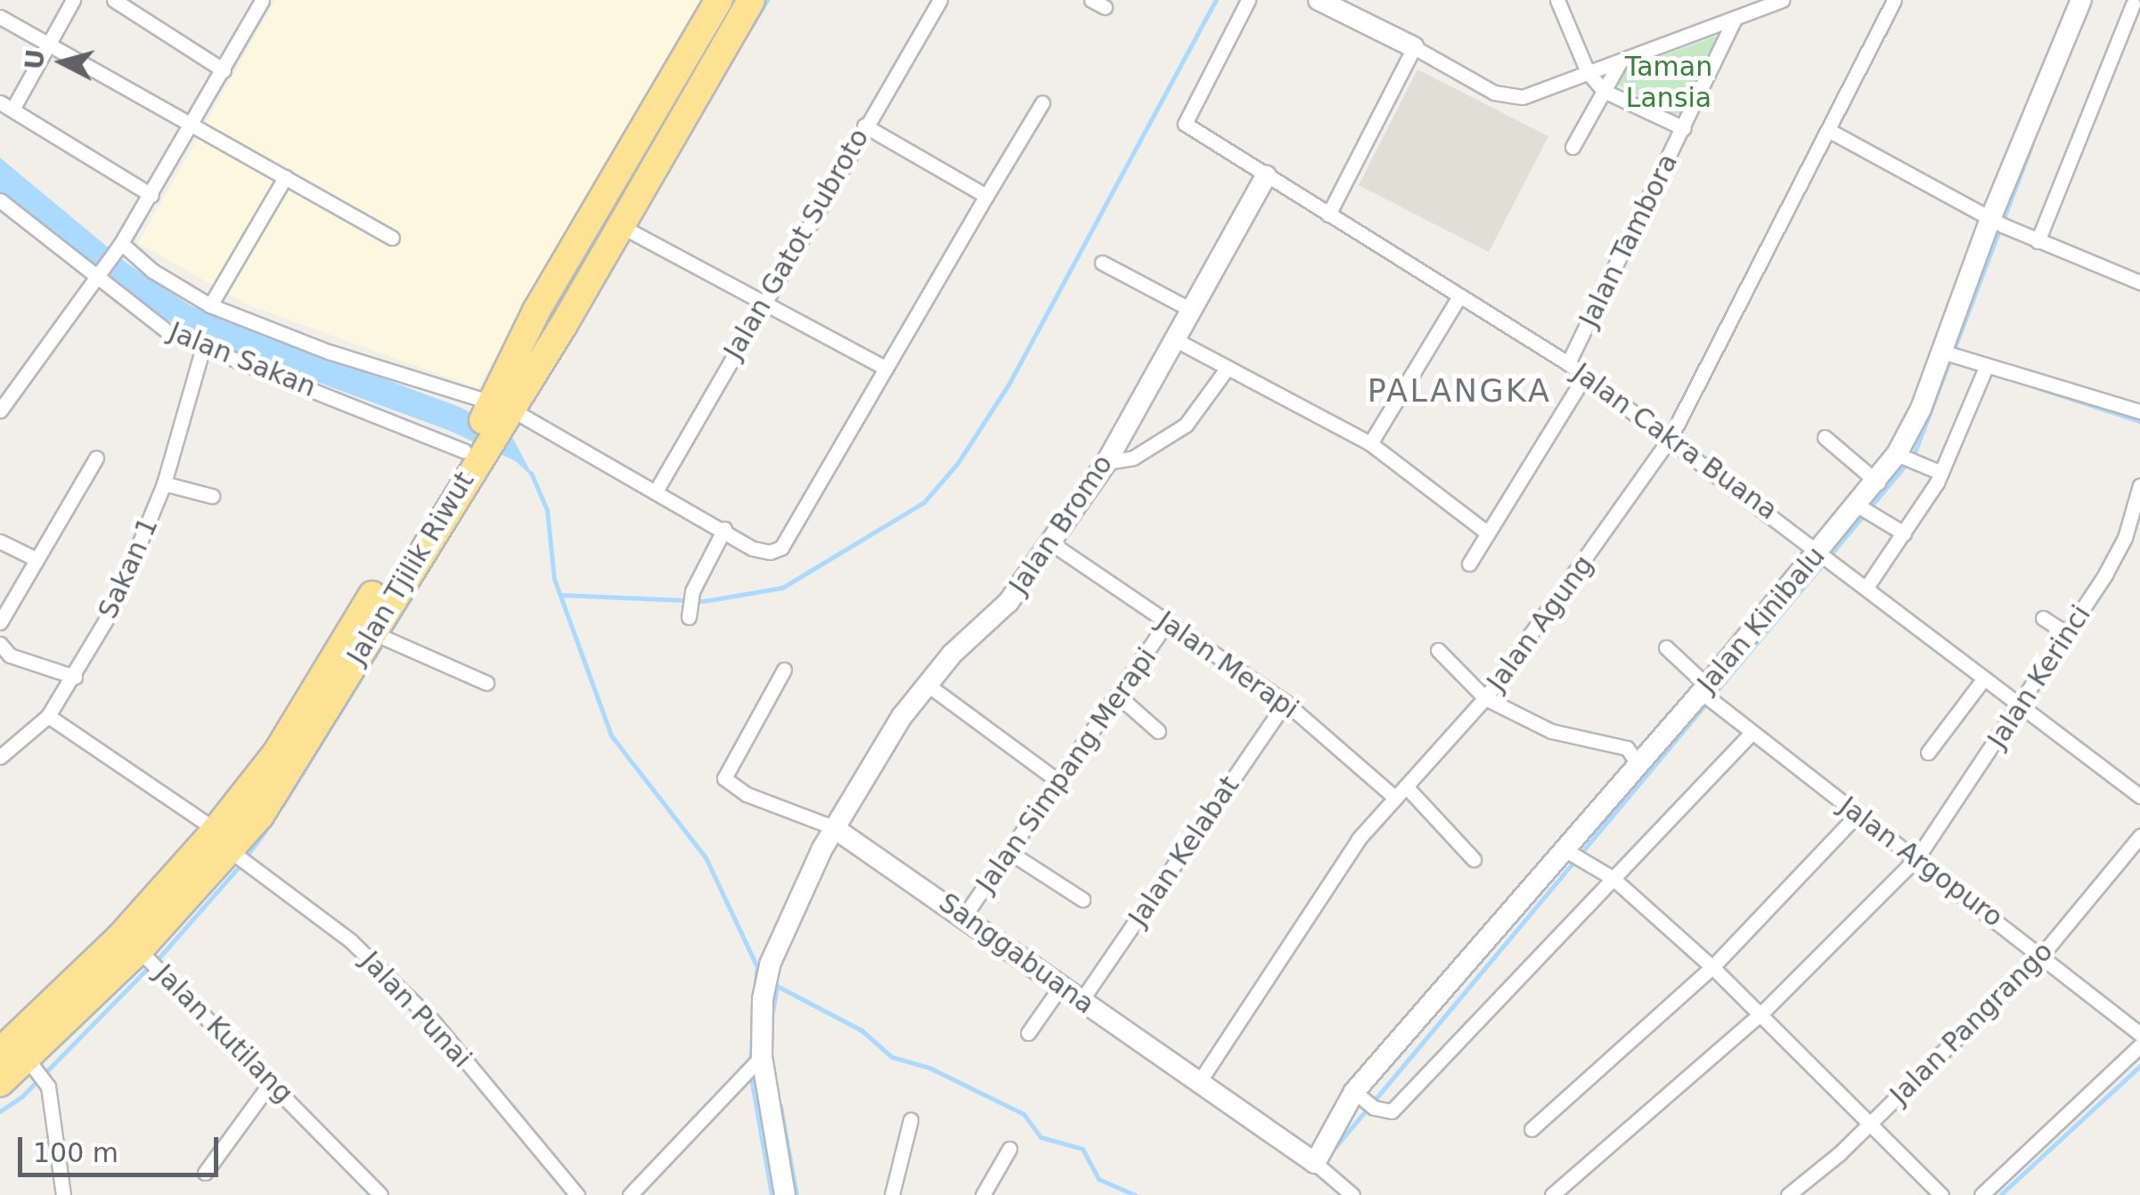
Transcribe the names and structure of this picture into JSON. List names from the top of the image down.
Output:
{
  "streets": {
    "highway": ["Jalan Tjilik Riwut"],
    "street": [
      "Jalan Tambora",
      "Jalan Gatot Subroto",
      "Jalan Sakan",
      "Jalan Cakra Buana",
      "Jalan Bromo",
      "Sakan 1",
      "Jalan Kinibalu",
      "Jalan Agung",
      "Jalan Merapi",
      "Jalan Kerinci",
      "Jalan Simpang Merapi",
      "Jalan Kelabat",
      "Jalan Argopuro",
      "Sanggabuana",
      "Jalan Punai",
      "Jalan Pangrango",
      "Jalan Kutilang"
    ]
  },
  "crossings": [
    ["Jalan Tambora", "Jalan Cakra Buana"],
    ["Jalan Sakan", "Sakan 1"],
    ["Jalan Sakan", "Jalan Tjilik Riwut"],
    ["Jalan Cakra Buana", "Jalan Bromo"],
    ["Jalan Cakra Buana", "Jalan Kinibalu"],
    ["Jalan Cakra Buana", "Jalan Agung"],
    ["Jalan Cakra Buana", "Jalan Kerinci"],
    ["Jalan Bromo", "Jalan Merapi"],
    ["Jalan Bromo", "Sanggabuana"],
    ["Sakan 1", "Jalan Punai"],
    ["Jalan Tjilik Riwut", "Jalan Punai"],
    ["Jalan Tjilik Riwut", "Jalan Kutilang"],
    ["Jalan Kinibalu", "Jalan Argopuro"],
    ["Jalan Agung", "Jalan Merapi"],
    ["Jalan Agung", "Sanggabuana"],
    ["Jalan Merapi", "Jalan Simpang Merapi"],
    ["Jalan Merapi", "Jalan Kelabat"],
    ["Jalan Kerinci", "Jalan Argopuro"],
    ["Jalan Simpang Merapi", "Sanggabuana"],
    ["Jalan Kelabat", "Sanggabuana"],
    ["Jalan Argopuro", "Jalan Pangrango"]
  ],
  "districts": ["PALANGKA"],
  "parks": ["Taman Lansia"],
  "scale_bar": "100 m",
  "north": "left"
}
